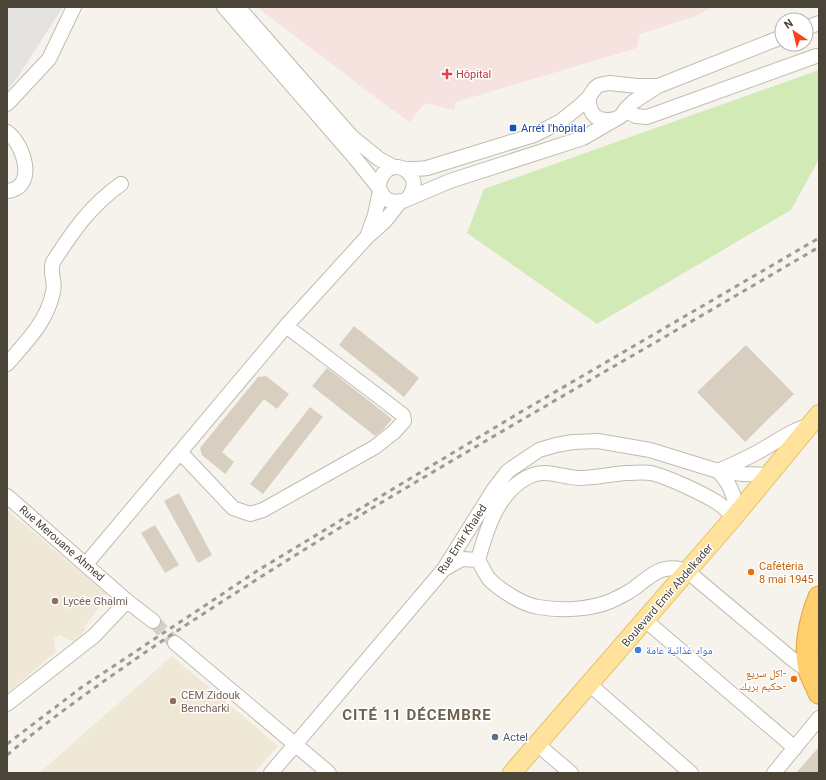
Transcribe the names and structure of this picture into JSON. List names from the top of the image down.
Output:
{
  "streets": {
    "main road": ["Boulevard Emir Abdelkader"],
    "street": ["Rue Emir Khaled", "Rue Merouane Ahmed"]
  },
  "crossings": [
    ["Rue Emir Khaled", "Boulevard Emir Abdelkader"]
  ],
  "districts": ["CITÉ 11 DÉCEMBRE"],
  "places": {
    "health": ["Hôpital"],
    "transit": ["Arrét l'hôpital"],
    "other": [
      "Cafétéria 8 mai 1945",
      "Lycée Ghalmi",
      "مواد غذائية عامة",
      "اكل سريع- حكيم بريك-",
      "CEM Zidouk Bencharki",
      "Actel"
    ]
  },
  "north": "top left"
}
